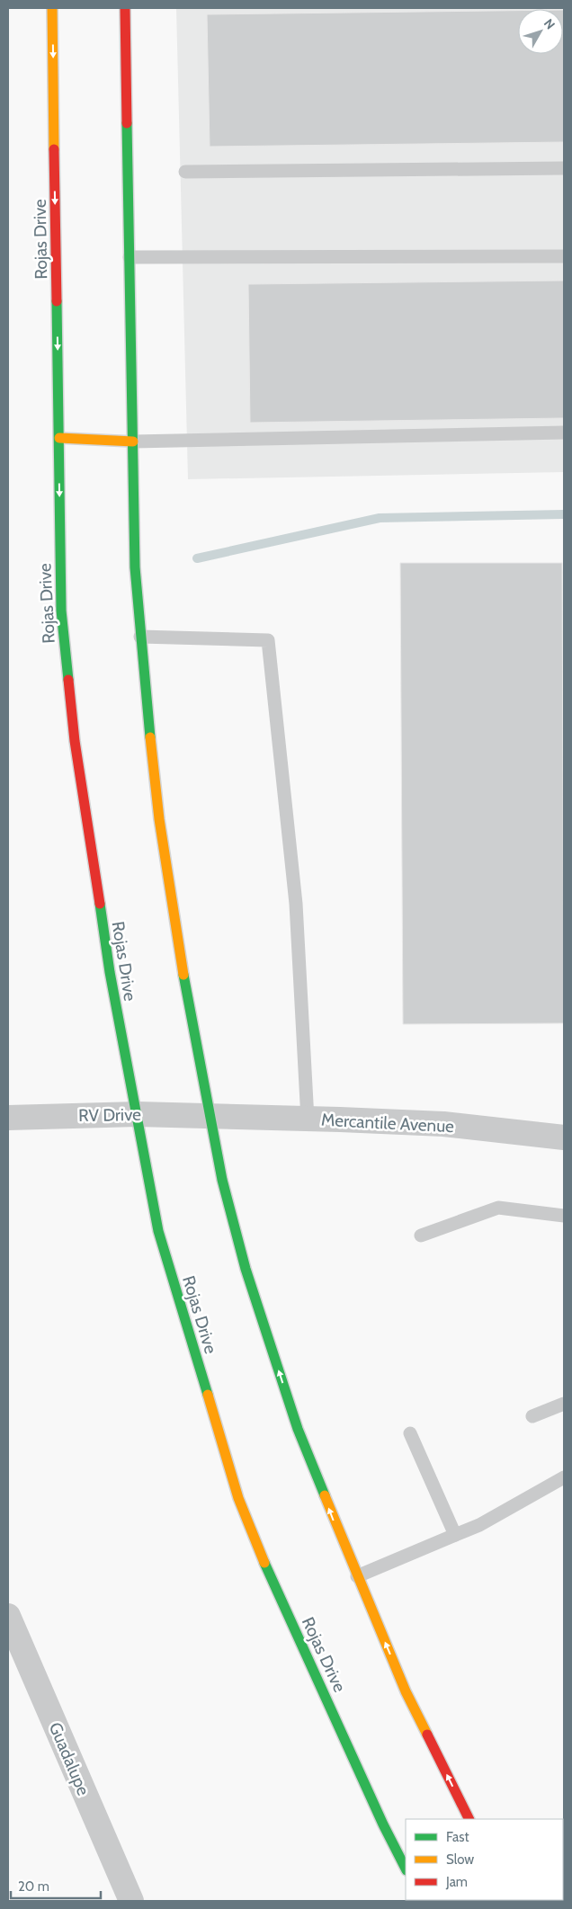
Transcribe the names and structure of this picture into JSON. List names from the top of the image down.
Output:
{
  "streets": {
    "main road": ["Rojas Drive"],
    "street": ["RV Drive", "Mercantile Avenue", "Guadalupe"]
  },
  "crossings": [
    ["Rojas Drive", "RV Drive"],
    ["RV Drive", "Mercantile Avenue"]
  ],
  "legend": ["Fast", "Slow", "Jam"],
  "scale_bar": "20 m",
  "north": "top right"
}
